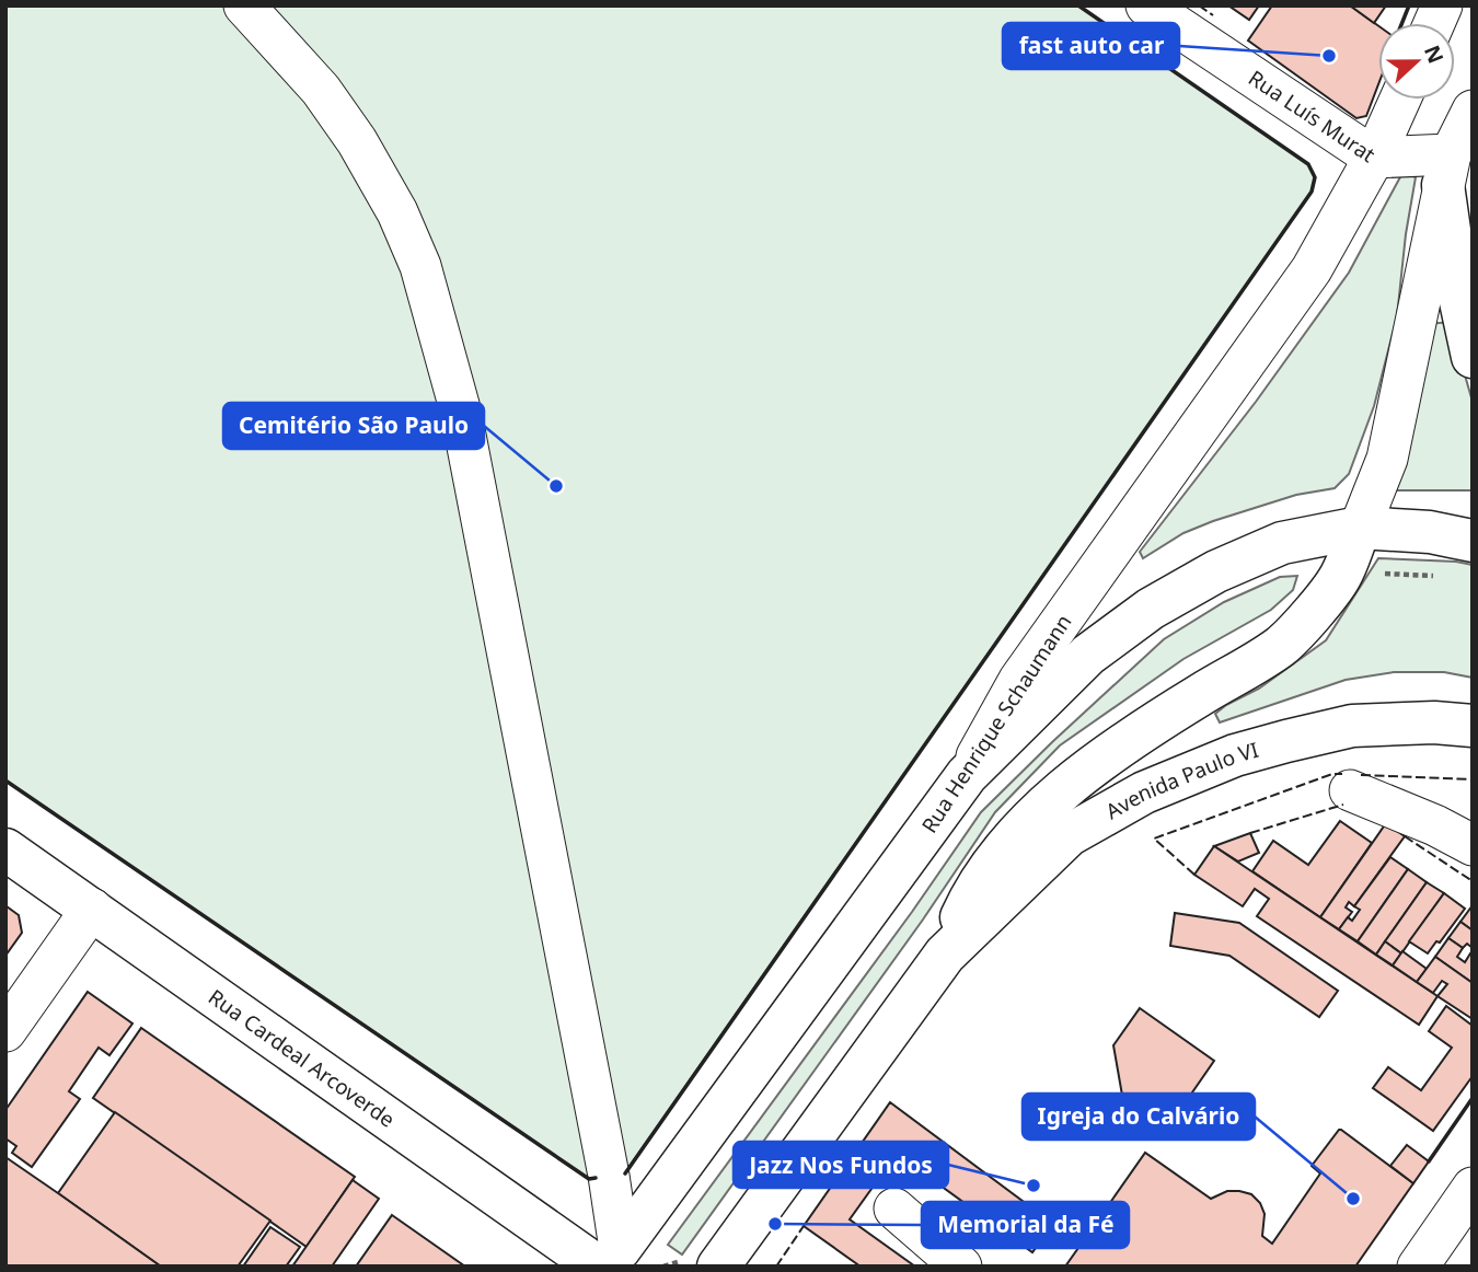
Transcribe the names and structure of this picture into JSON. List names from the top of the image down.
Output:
{
  "streets": {
    "main road": ["Rua Henrique Schaumann", "Avenida Paulo VI", "Rua Cardeal Arcoverde"],
    "street": ["Rua Luís Murat"]
  },
  "crossings": [
    ["Rua Luís Murat", "Rua Henrique Schaumann"],
    ["Rua Henrique Schaumann", "Rua Cardeal Arcoverde"]
  ],
  "places": [
    "fast auto car",
    "Cemitério São Paulo",
    "Jazz Nos Fundos",
    "Igreja do Calvário",
    "Memorial da Fé"
  ],
  "north": "right"
}
